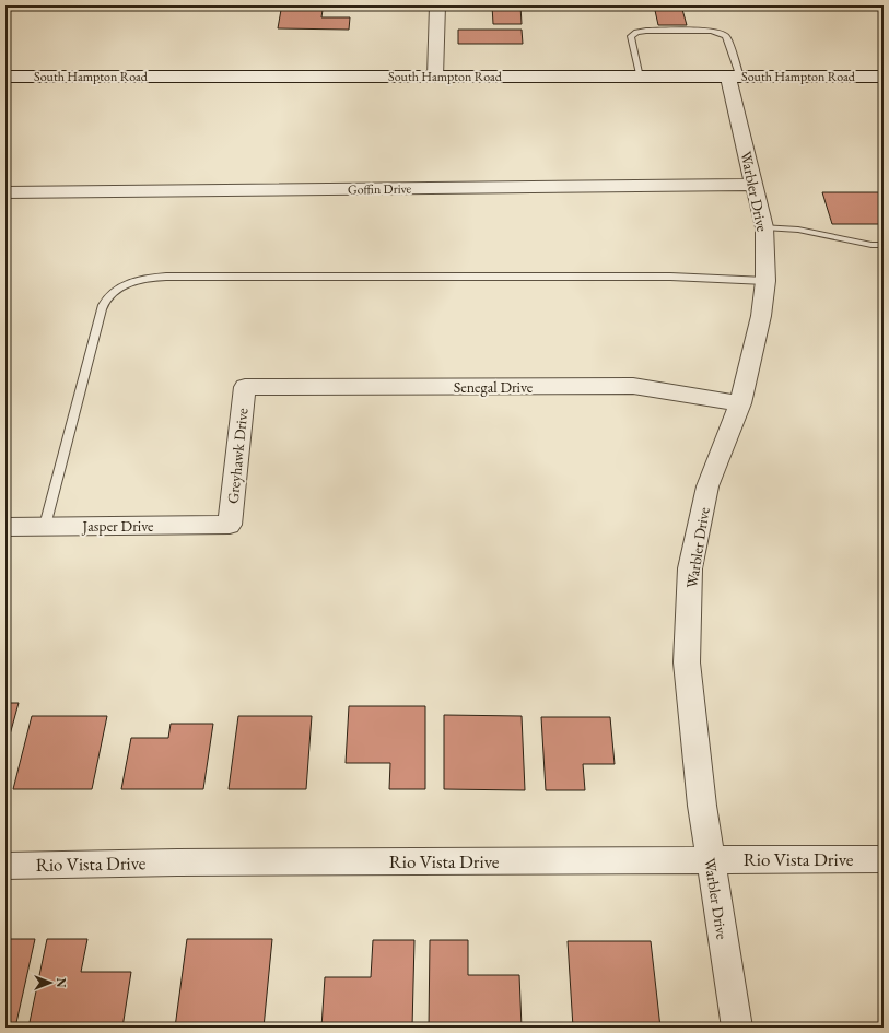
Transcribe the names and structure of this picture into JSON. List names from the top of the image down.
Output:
{
  "streets": {
    "main road": ["South Hampton Road"],
    "street": [
      "Goffin Drive",
      "Warbler Drive",
      "Senegal Drive",
      "Greyhawk Drive",
      "Jasper Drive",
      "Rio Vista Drive"
    ]
  },
  "crossings": [
    ["South Hampton Road", "Warbler Drive"],
    ["Goffin Drive", "Warbler Drive"],
    ["Warbler Drive", "Senegal Drive"],
    ["Warbler Drive", "Rio Vista Drive"],
    ["Senegal Drive", "Greyhawk Drive"],
    ["Greyhawk Drive", "Jasper Drive"]
  ],
  "north": "right"
}
